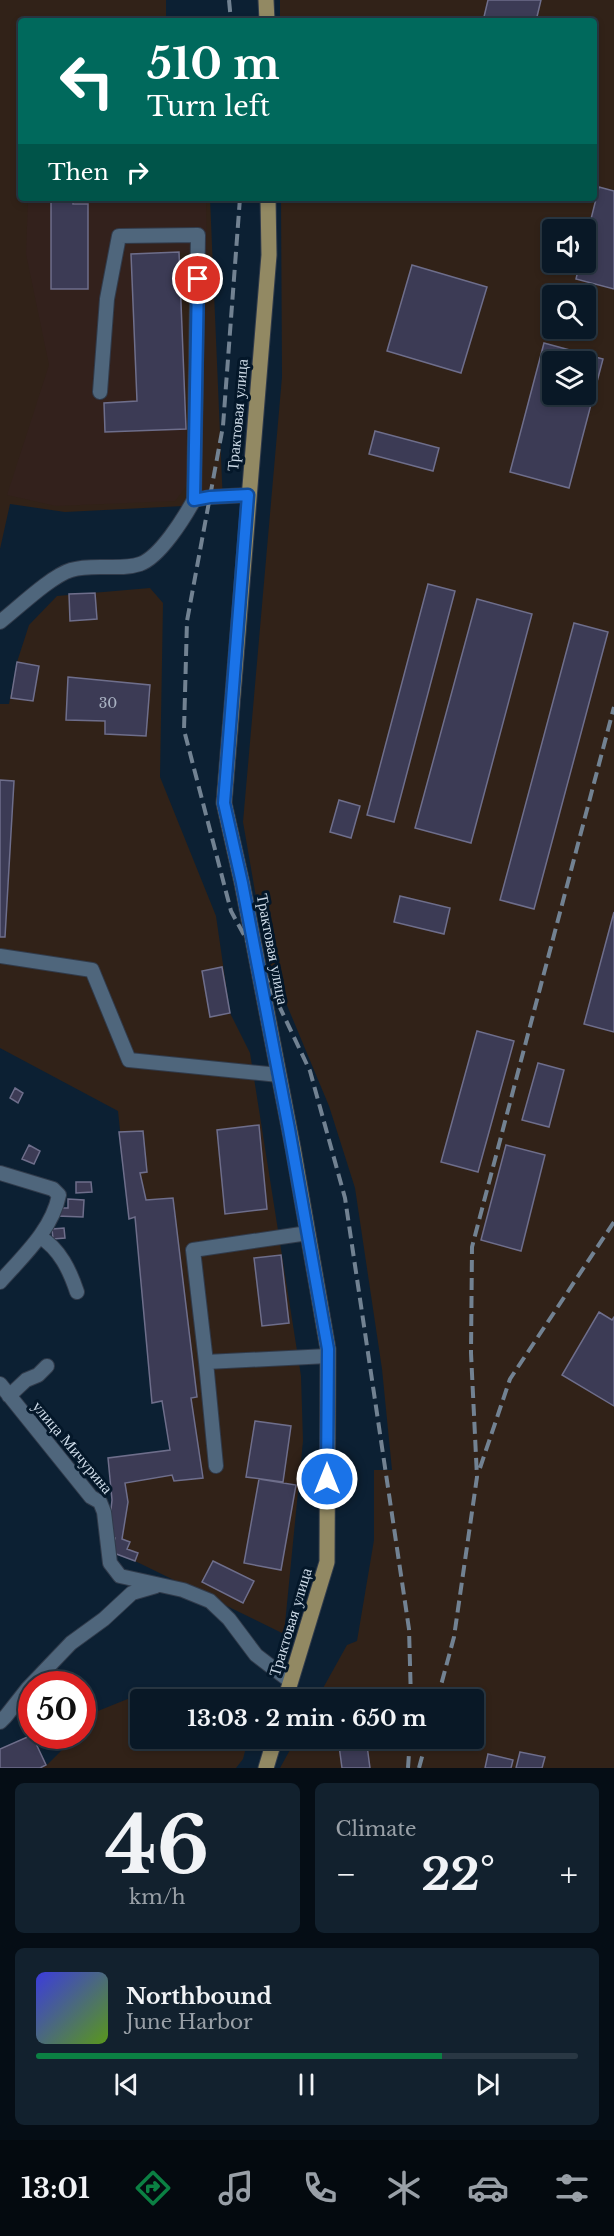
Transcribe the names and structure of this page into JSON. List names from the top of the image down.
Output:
{
  "streets": {
    "main road": ["Трактовая улица"],
    "street": ["улица Мичурина"]
  },
  "crossings": [
    ["Трактовая улица", "улица Мичурина"]
  ],
  "house_numbers": ["30"],
  "page": {
    "turn": ["510 m", "Turn left"],
    "then": "Then",
    "limit": "50",
    "trip": "13:03 · 2 min · 650 m",
    "tile": [
      ["46", "km/h"],
      "Climate"
    ],
    "heat": ["−", "22°", "+"],
    "song": ["Northbound", "June Harbor"],
    "tabs": "13:01"
  }
}
